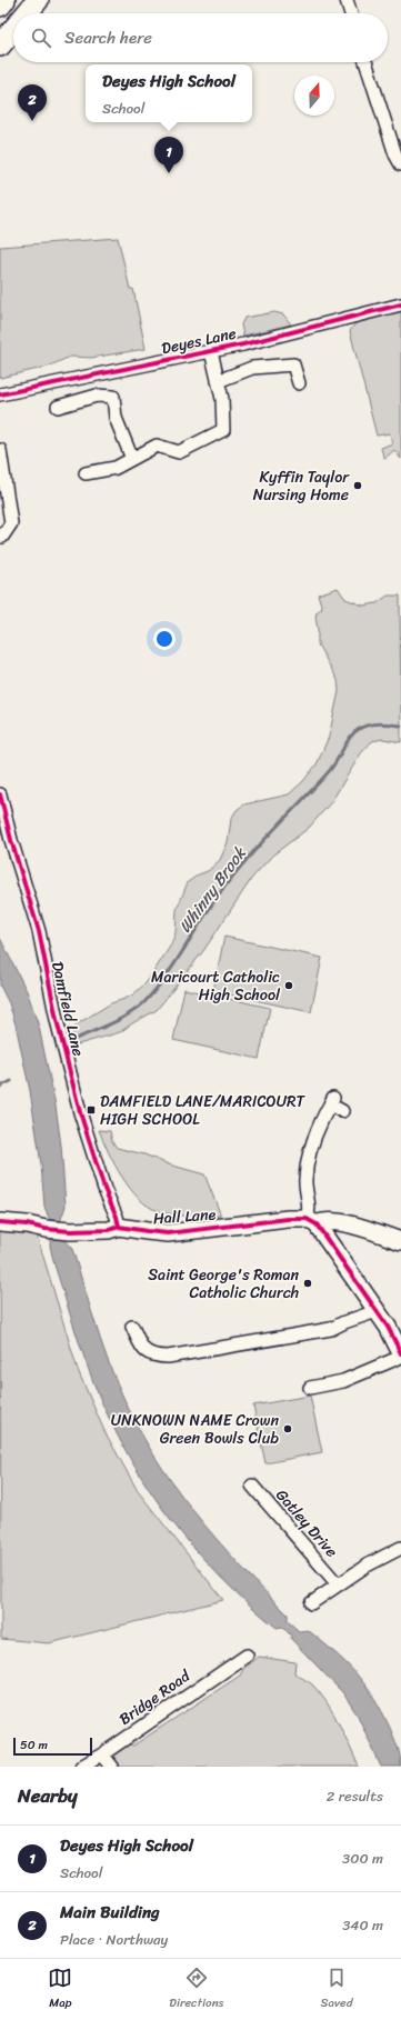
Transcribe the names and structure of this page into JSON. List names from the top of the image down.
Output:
{
  "streets": {
    "street": [
      "Deyes Lane",
      "Damfield Lane",
      "Hall Lane",
      "Gatley Drive",
      "Bridge Road"
    ]
  },
  "crossings": [
    ["Damfield Lane", "Hall Lane"]
  ],
  "water": ["Whinny Brook"],
  "places": {
    "other": [
      "Kyffin Taylor Nursing Home",
      "Maricourt Catholic High School",
      "Saint George's Roman Catholic Church",
      "UNKNOWN NAME Crown Green Bowls Club"
    ],
    "transit": ["DAMFIELD LANE/MARICOURT HIGH SCHOOL"]
  },
  "scale_bar": "50 m",
  "north": "top",
  "page": {
    "search": "Search here",
    "popup": ["Deyes High School", "School"],
    "pins": ["2", "1"],
    "scale": "50 m",
    "heading": ["Nearby", "2 results"],
    "list": [
      {
        "mark": "1",
        "name": "Deyes High School",
        "note": "School",
        "value": "300 m"
      },
      {
        "mark": "2",
        "name": "Main Building",
        "note": "Place · Northway",
        "value": "340 m"
      }
    ],
    "nav": ["Map", "Directions", "Saved"]
  }
}
